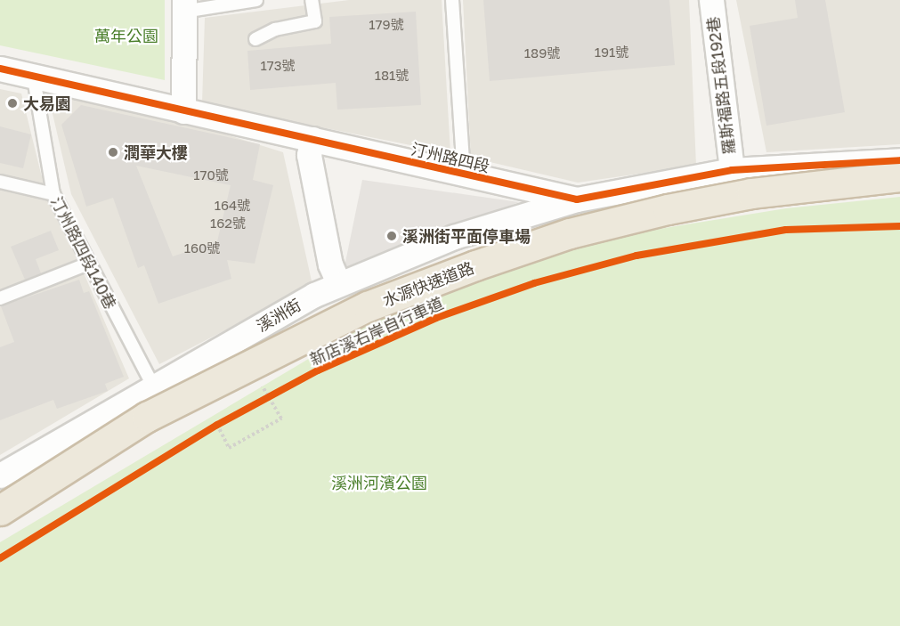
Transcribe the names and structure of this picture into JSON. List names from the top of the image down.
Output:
{
  "streets": {
    "highway": ["水源快速道路"],
    "street": ["羅斯福路五段192巷", "汀州路四段", "溪洲街"],
    "lane": ["汀州路四段140巷"],
    "cycle path": ["新店溪右岸自行車道"]
  },
  "crossings": [
    ["羅斯福路五段192巷", "汀州路四段"],
    ["汀州路四段", "汀州路四段140巷"],
    ["汀州路四段", "溪洲街"],
    ["汀州路四段140巷", "溪洲街"]
  ],
  "parks": ["萬年公園", "溪洲河濱公園"],
  "places": ["大易園", "潤華大樓", "溪洲街平面停車場"],
  "house_numbers": [
    "179號",
    "191號",
    "189號",
    "173號",
    "181號",
    "170號",
    "164號",
    "162號",
    "160號"
  ]
}
